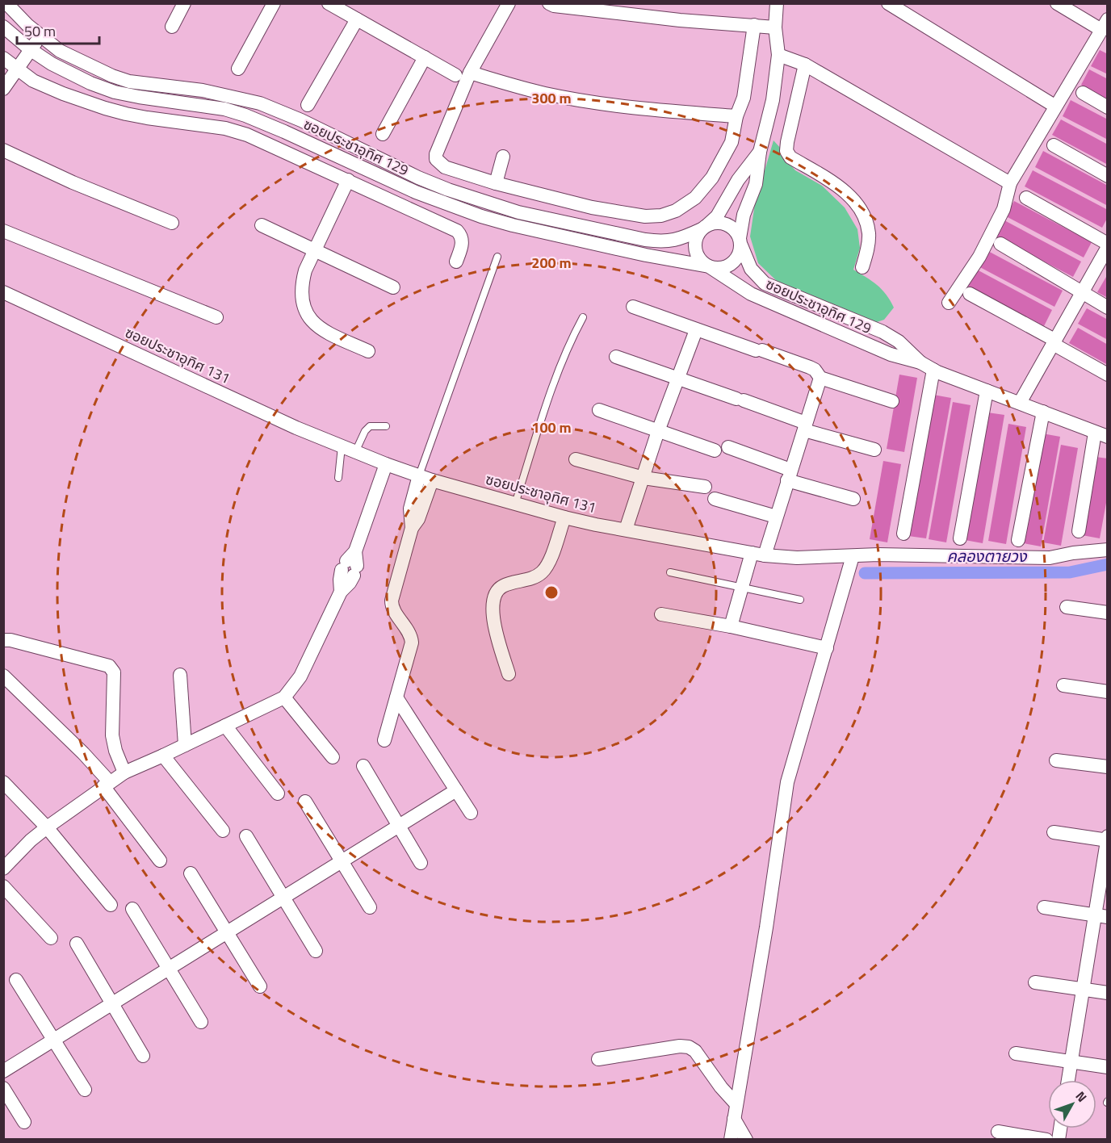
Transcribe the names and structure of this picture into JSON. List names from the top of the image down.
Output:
{
  "streets": {
    "street": ["ซอยประชาอุทิศ 129", "ซอยประชาอุทิศ 131"]
  },
  "water": ["คลองตายวง"],
  "scale_bar": "50 m",
  "north": "top right",
  "rings": ["300 m", "200 m", "100 m"]
}
